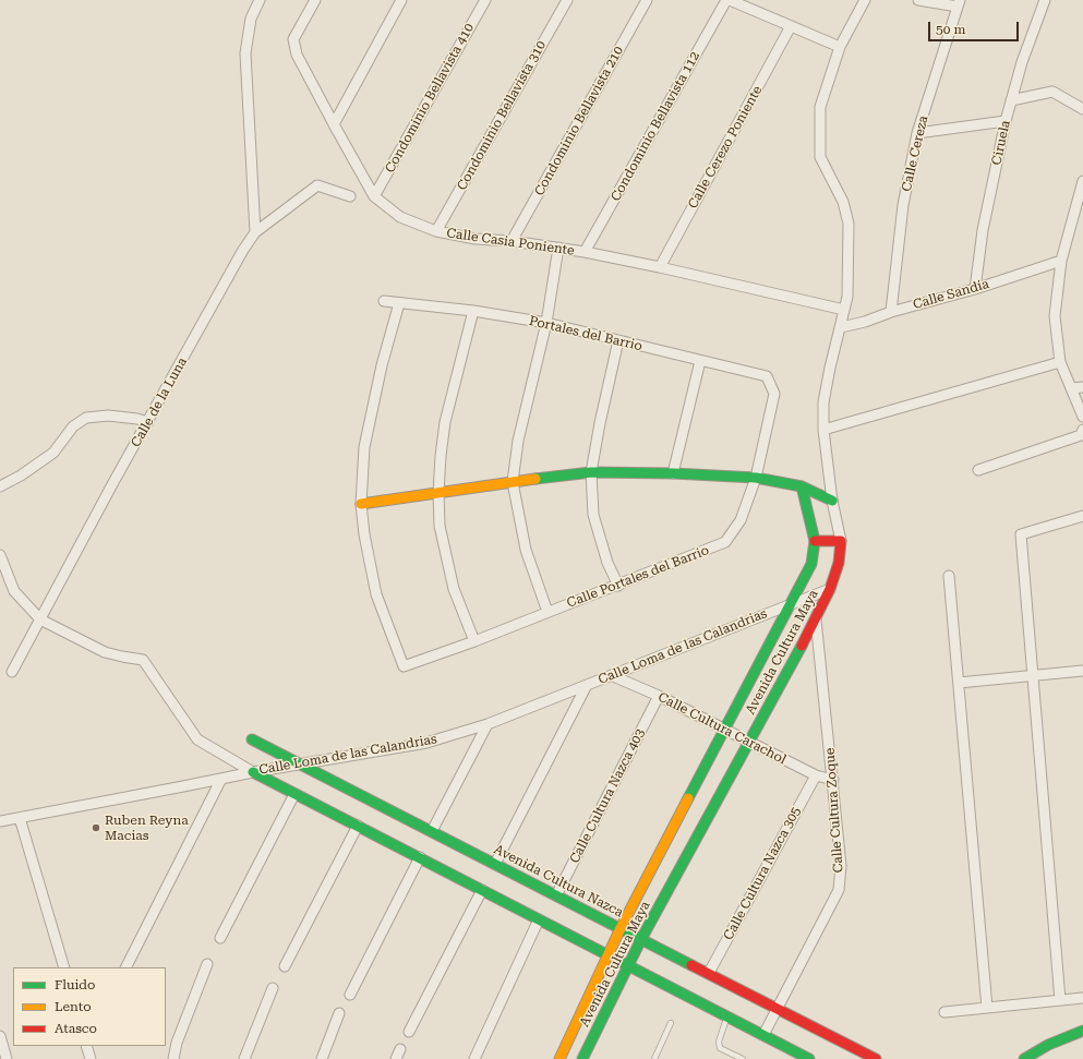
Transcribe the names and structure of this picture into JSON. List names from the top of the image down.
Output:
{
  "streets": {
    "street": [
      "Condominio Bellavista 410",
      "Condominio Bellavista 310",
      "Condominio Bellavista 210",
      "Condominio Bellavista 112",
      "Ciruela",
      "Calle Cerezo Poniente",
      "Calle Cereza",
      "Calle Casia Poniente",
      "Calle Sandía",
      "Portales del Barrio",
      "Calle de la Luna",
      "Calle Portales del Barrio",
      "Calle Loma de las Calandrias",
      "Avenida Cultura Maya",
      "Calle Cultura Carachol",
      "Calle Cultura Nazca 403",
      "Calle Cultura Zoque",
      "Calle Cultura Nazca 305",
      "Avenida Cultura Nazca"
    ]
  },
  "crossings": [
    ["Condominio Bellavista 410", "Calle Casia Poniente"],
    ["Condominio Bellavista 310", "Calle Casia Poniente"],
    ["Condominio Bellavista 210", "Calle Casia Poniente"],
    ["Condominio Bellavista 112", "Calle Casia Poniente"],
    ["Ciruela", "Calle Sandía"],
    ["Calle Cerezo Poniente", "Calle Casia Poniente"],
    ["Calle Cereza", "Calle Sandía"],
    ["Calle Casia Poniente", "Avenida Cultura Maya"],
    ["Calle Sandía", "Avenida Cultura Maya"],
    ["Portales del Barrio", "Calle Portales del Barrio"],
    ["Calle Loma de las Calandrias", "Avenida Cultura Maya"],
    ["Calle Loma de las Calandrias", "Calle Cultura Carachol"],
    ["Calle Loma de las Calandrias", "Avenida Cultura Nazca"],
    ["Avenida Cultura Maya", "Calle Cultura Carachol"],
    ["Avenida Cultura Maya", "Calle Cultura Zoque"],
    ["Avenida Cultura Maya", "Avenida Cultura Nazca"],
    ["Calle Cultura Carachol", "Calle Cultura Nazca 403"],
    ["Calle Cultura Carachol", "Calle Cultura Zoque"],
    ["Calle Cultura Carachol", "Calle Cultura Nazca 305"],
    ["Calle Cultura Nazca 403", "Avenida Cultura Nazca"],
    ["Calle Cultura Zoque", "Avenida Cultura Nazca"],
    ["Calle Cultura Nazca 305", "Avenida Cultura Nazca"]
  ],
  "places": ["Ruben Reyna Macias"],
  "legend": ["Fluido", "Lento", "Atasco"],
  "scale_bar": "50 m"
}
